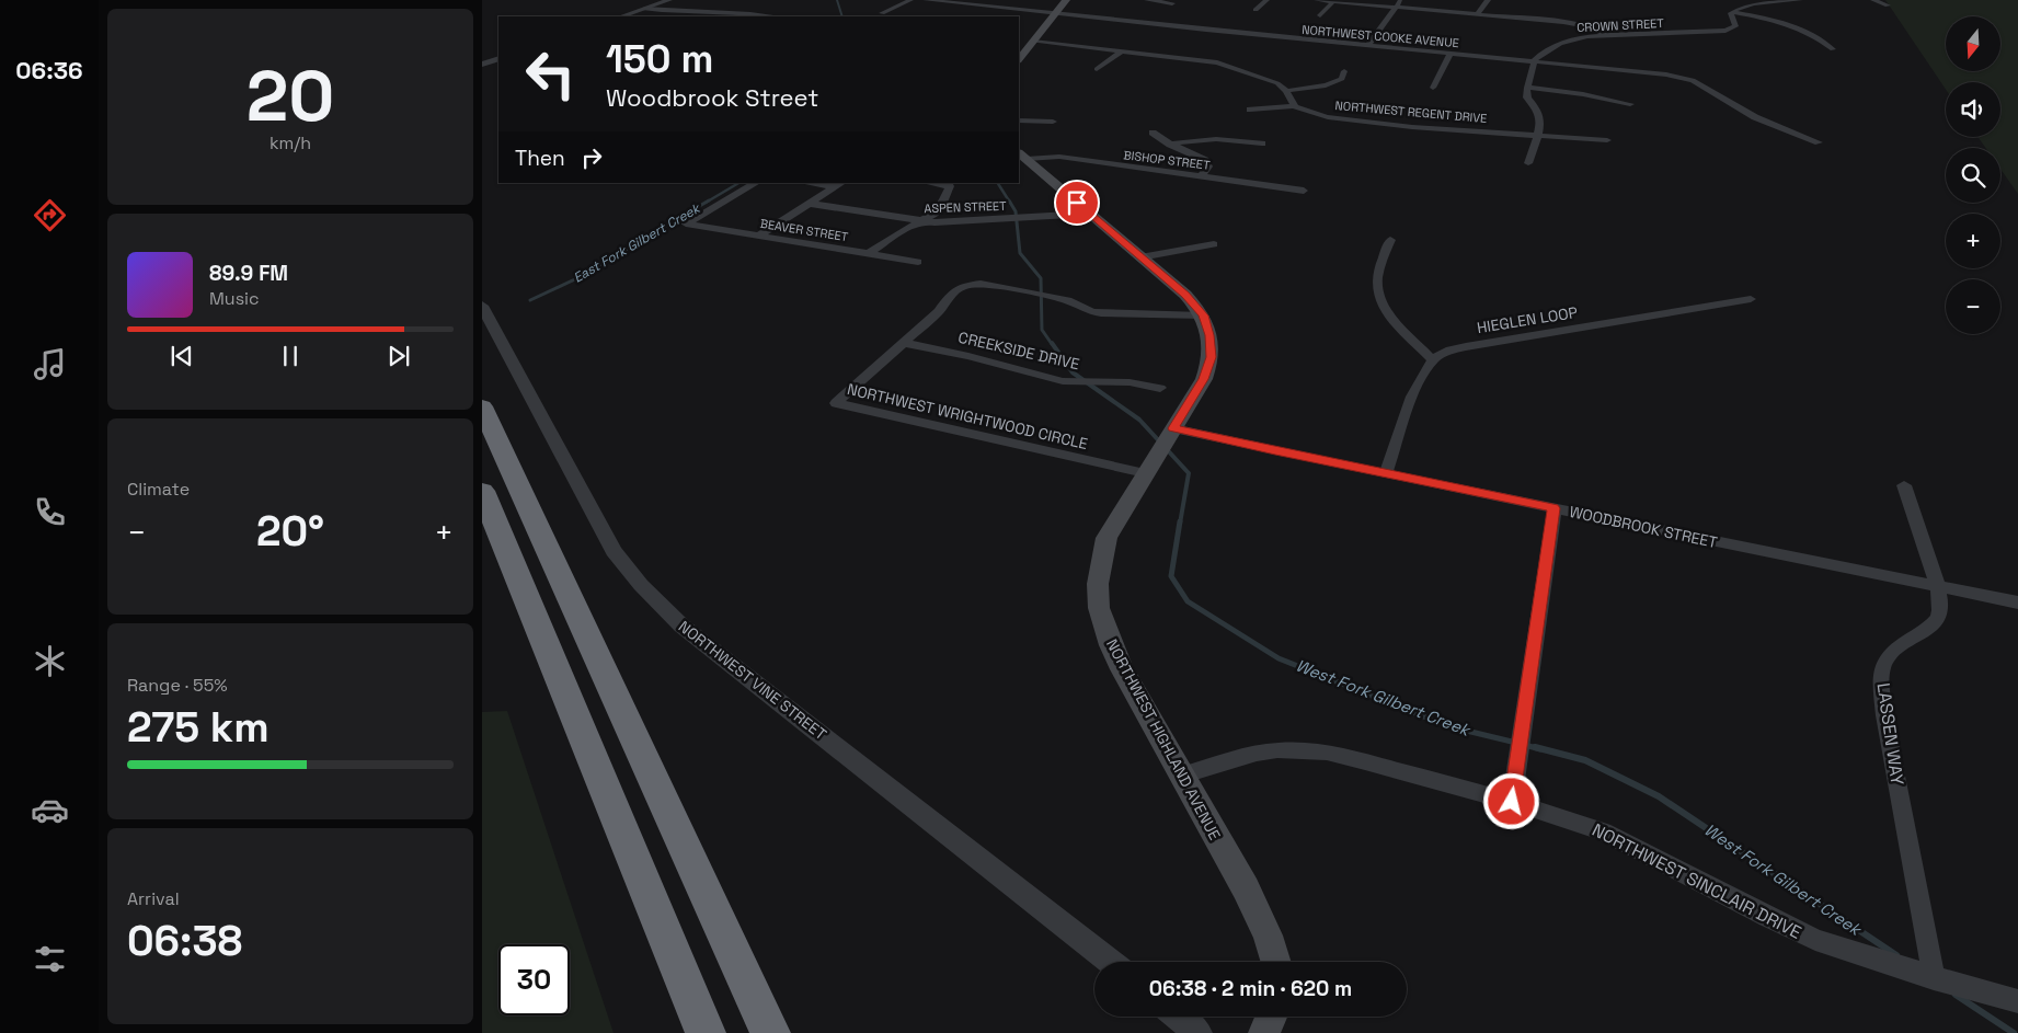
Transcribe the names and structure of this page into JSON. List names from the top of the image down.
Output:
{
  "streets": {
    "main road": ["NORTHWEST HIGHLAND AVENUE"],
    "street": [
      "CROWN STREET",
      "NORTHWEST COOKE AVENUE",
      "NORTHWEST REGENT DRIVE",
      "BISHOP STREET",
      "ASPEN STREET",
      "BEAVER STREET",
      "HIEGLEN LOOP",
      "CREEKSIDE DRIVE",
      "NORTHWEST WRIGHTWOOD CIRCLE",
      "WOODBROOK STREET",
      "NORTHWEST VINE STREET",
      "LASSEN WAY",
      "NORTHWEST SINCLAIR DRIVE"
    ]
  },
  "crossings": [
    ["CROWN STREET", "NORTHWEST COOKE AVENUE"],
    ["BISHOP STREET", "NORTHWEST HIGHLAND AVENUE"],
    ["ASPEN STREET", "NORTHWEST HIGHLAND AVENUE"],
    ["CREEKSIDE DRIVE", "NORTHWEST WRIGHTWOOD CIRCLE"],
    ["NORTHWEST WRIGHTWOOD CIRCLE", "NORTHWEST HIGHLAND AVENUE"],
    ["WOODBROOK STREET", "LASSEN WAY"],
    ["WOODBROOK STREET", "NORTHWEST HIGHLAND AVENUE"],
    ["LASSEN WAY", "NORTHWEST SINCLAIR DRIVE"],
    ["NORTHWEST HIGHLAND AVENUE", "NORTHWEST SINCLAIR DRIVE"]
  ],
  "water": ["East Fork Gilbert Creek", "West Fork Gilbert Creek"],
  "north": "bottom",
  "page": {
    "tabs": "06:36",
    "tile": [
      ["20", "km/h"],
      "Climate",
      ["Range · 55%", "275 km"],
      ["Arrival", "06:38"]
    ],
    "map_buttons": ["+", "−"],
    "turn": ["150 m", "Woodbrook Street"],
    "then": "Then",
    "song": ["89.9 FM", "Music"],
    "heat": ["−", "20°", "+"],
    "limit": "30",
    "trip": "06:38 · 2 min · 620 m"
  }
}
